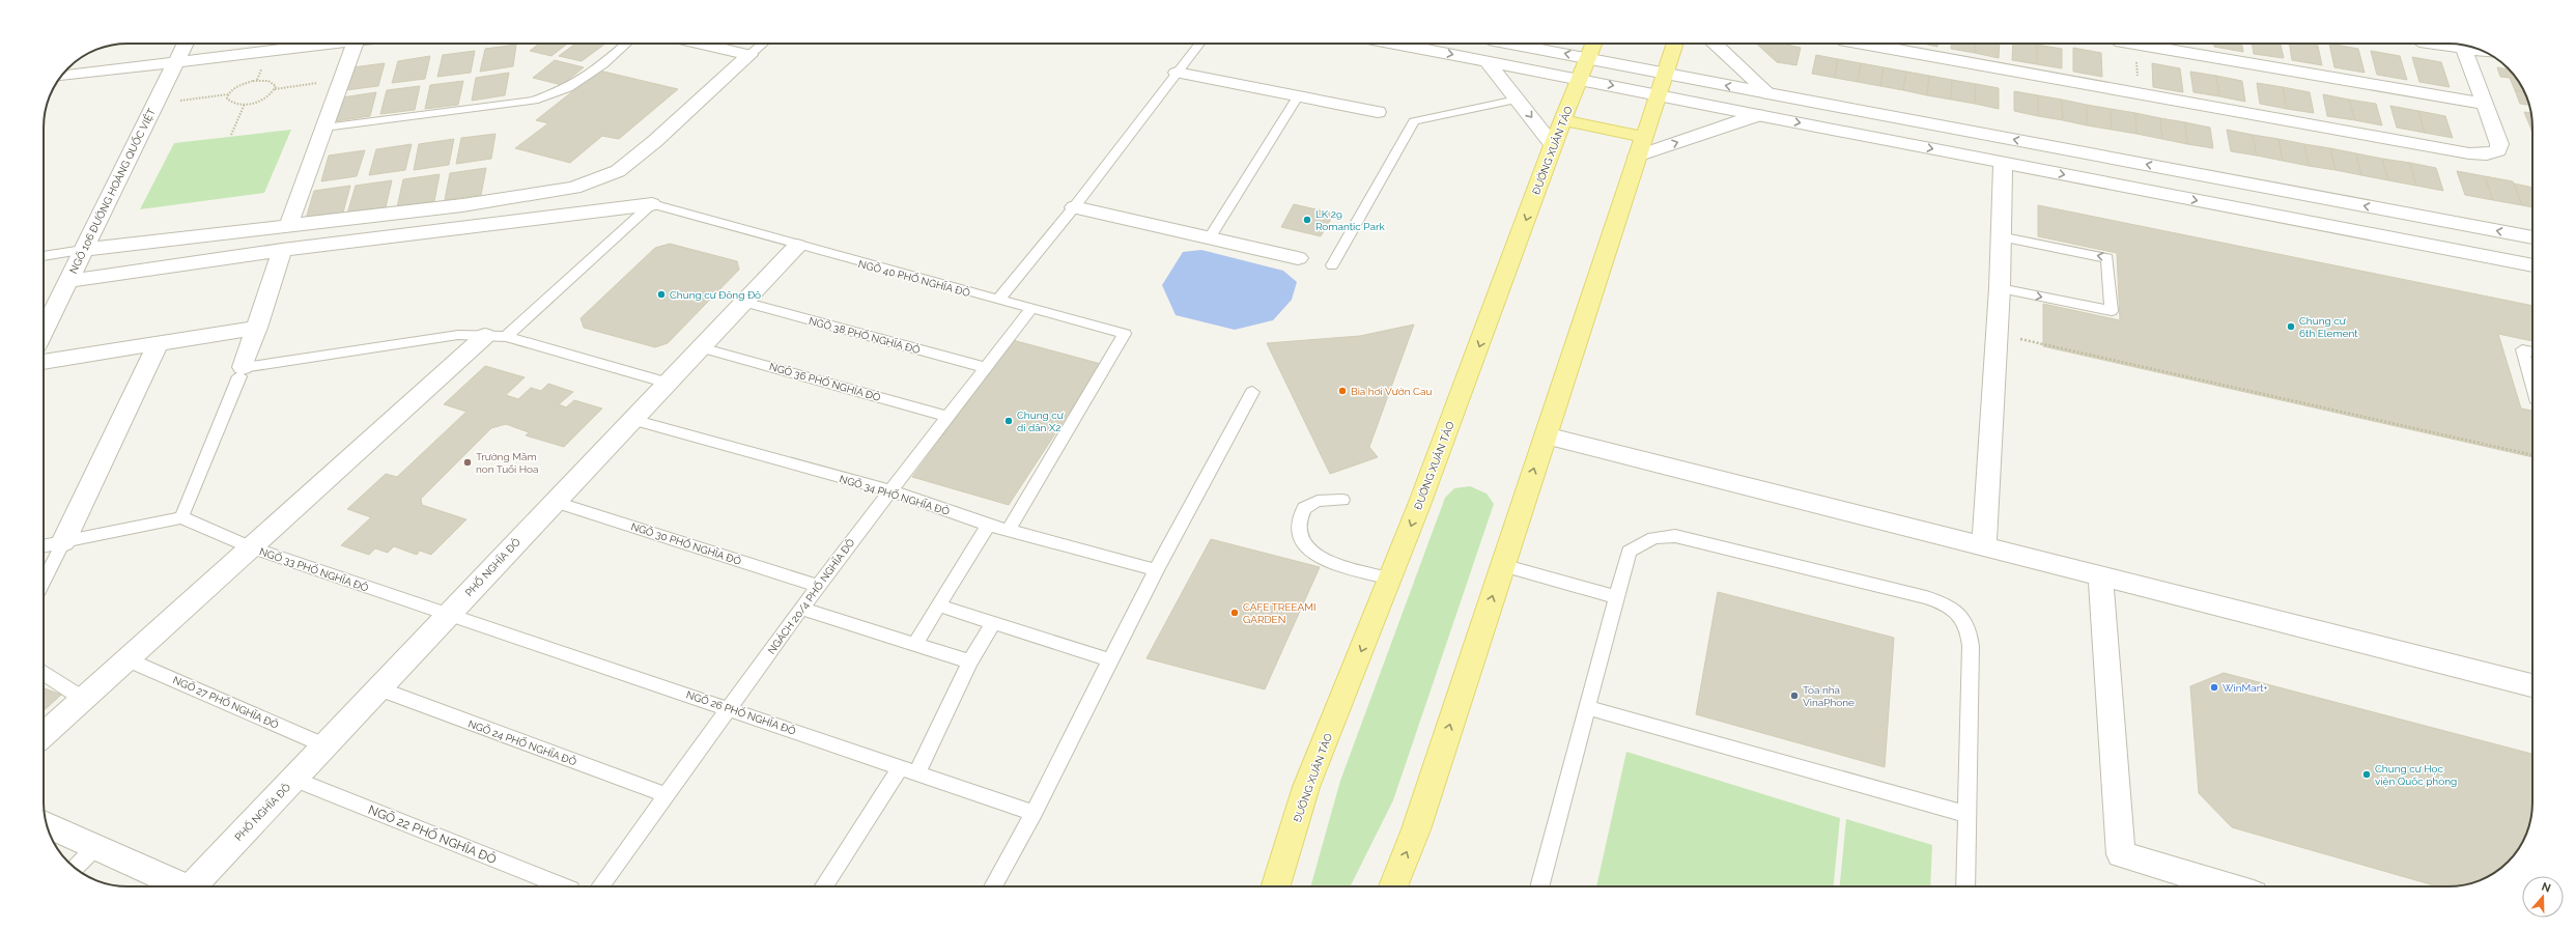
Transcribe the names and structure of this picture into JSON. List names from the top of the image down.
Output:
{
  "streets": {
    "main road": ["ĐƯỜNG XUÂN TẢO"],
    "street": ["NGÕ 106 ĐƯỜNG HOÀNG QUỐC VIỆT", "PHỐ NGHĨA ĐÔ"],
    "lane": [
      "NGÕ 40 PHỐ NGHĨA ĐÔ",
      "NGÕ 38 PHỐ NGHĨA ĐÔ",
      "NGÕ 36 PHỐ NGHĨA ĐÔ",
      "NGÕ 34 PHỐ NGHĨA ĐÔ",
      "NGÕ 30 PHỐ NGHĨA ĐÔ",
      "NGÕ 33 PHỐ NGHĨA ĐÔ",
      "NGÁCH 20/4 PHỐ NGHĨA ĐÔ",
      "NGÕ 27 PHỐ NGHĨA ĐÔ",
      "NGÕ 26 PHỐ NGHĨA ĐÔ",
      "NGÕ 24 PHỐ NGHĨA ĐÔ",
      "NGÕ 22 PHỐ NGHĨA ĐÔ"
    ]
  },
  "crossings": [
    ["NGÕ 40 PHỐ NGHĨA ĐÔ", "NGÕ 34 PHỐ NGHĨA ĐÔ"],
    ["NGÕ 40 PHỐ NGHĨA ĐÔ", "PHỐ NGHĨA ĐÔ"],
    ["NGÕ 40 PHỐ NGHĨA ĐÔ", "NGÁCH 20/4 PHỐ NGHĨA ĐÔ"],
    ["NGÕ 38 PHỐ NGHĨA ĐÔ", "PHỐ NGHĨA ĐÔ"],
    ["NGÕ 38 PHỐ NGHĨA ĐÔ", "NGÁCH 20/4 PHỐ NGHĨA ĐÔ"],
    ["NGÕ 36 PHỐ NGHĨA ĐÔ", "PHỐ NGHĨA ĐÔ"],
    ["NGÕ 36 PHỐ NGHĨA ĐÔ", "NGÁCH 20/4 PHỐ NGHĨA ĐÔ"],
    ["NGÕ 34 PHỐ NGHĨA ĐÔ", "PHỐ NGHĨA ĐÔ"],
    ["NGÕ 34 PHỐ NGHĨA ĐÔ", "NGÁCH 20/4 PHỐ NGHĨA ĐÔ"],
    ["NGÕ 30 PHỐ NGHĨA ĐÔ", "PHỐ NGHĨA ĐÔ"],
    ["NGÕ 30 PHỐ NGHĨA ĐÔ", "NGÁCH 20/4 PHỐ NGHĨA ĐÔ"],
    ["PHỐ NGHĨA ĐÔ", "NGÕ 33 PHỐ NGHĨA ĐÔ"],
    ["PHỐ NGHĨA ĐÔ", "NGÕ 27 PHỐ NGHĨA ĐÔ"],
    ["PHỐ NGHĨA ĐÔ", "NGÕ 26 PHỐ NGHĨA ĐÔ"],
    ["PHỐ NGHĨA ĐÔ", "NGÕ 24 PHỐ NGHĨA ĐÔ"],
    ["PHỐ NGHĨA ĐÔ", "NGÕ 22 PHỐ NGHĨA ĐÔ"],
    ["NGÕ 33 PHỐ NGHĨA ĐÔ", "NGÕ 26 PHỐ NGHĨA ĐÔ"],
    ["NGÁCH 20/4 PHỐ NGHĨA ĐÔ", "NGÕ 26 PHỐ NGHĨA ĐÔ"],
    ["NGÁCH 20/4 PHỐ NGHĨA ĐÔ", "NGÕ 24 PHỐ NGHĨA ĐÔ"]
  ],
  "places": [
    "LK 29 Romantic Park",
    "Chung cư Đông Đô",
    "Chung cư 6th Element",
    "Bia hơi Vườn Cau",
    "Chung cư di dân X2",
    "Trường Mầm non Tuổi Hoa",
    "CAFE TREEAMI GARDEN",
    "WinMart+",
    "Tòa nhà VinaPhone",
    "Chung cư Học viện Quốc phòng"
  ],
  "north": "top"
}
